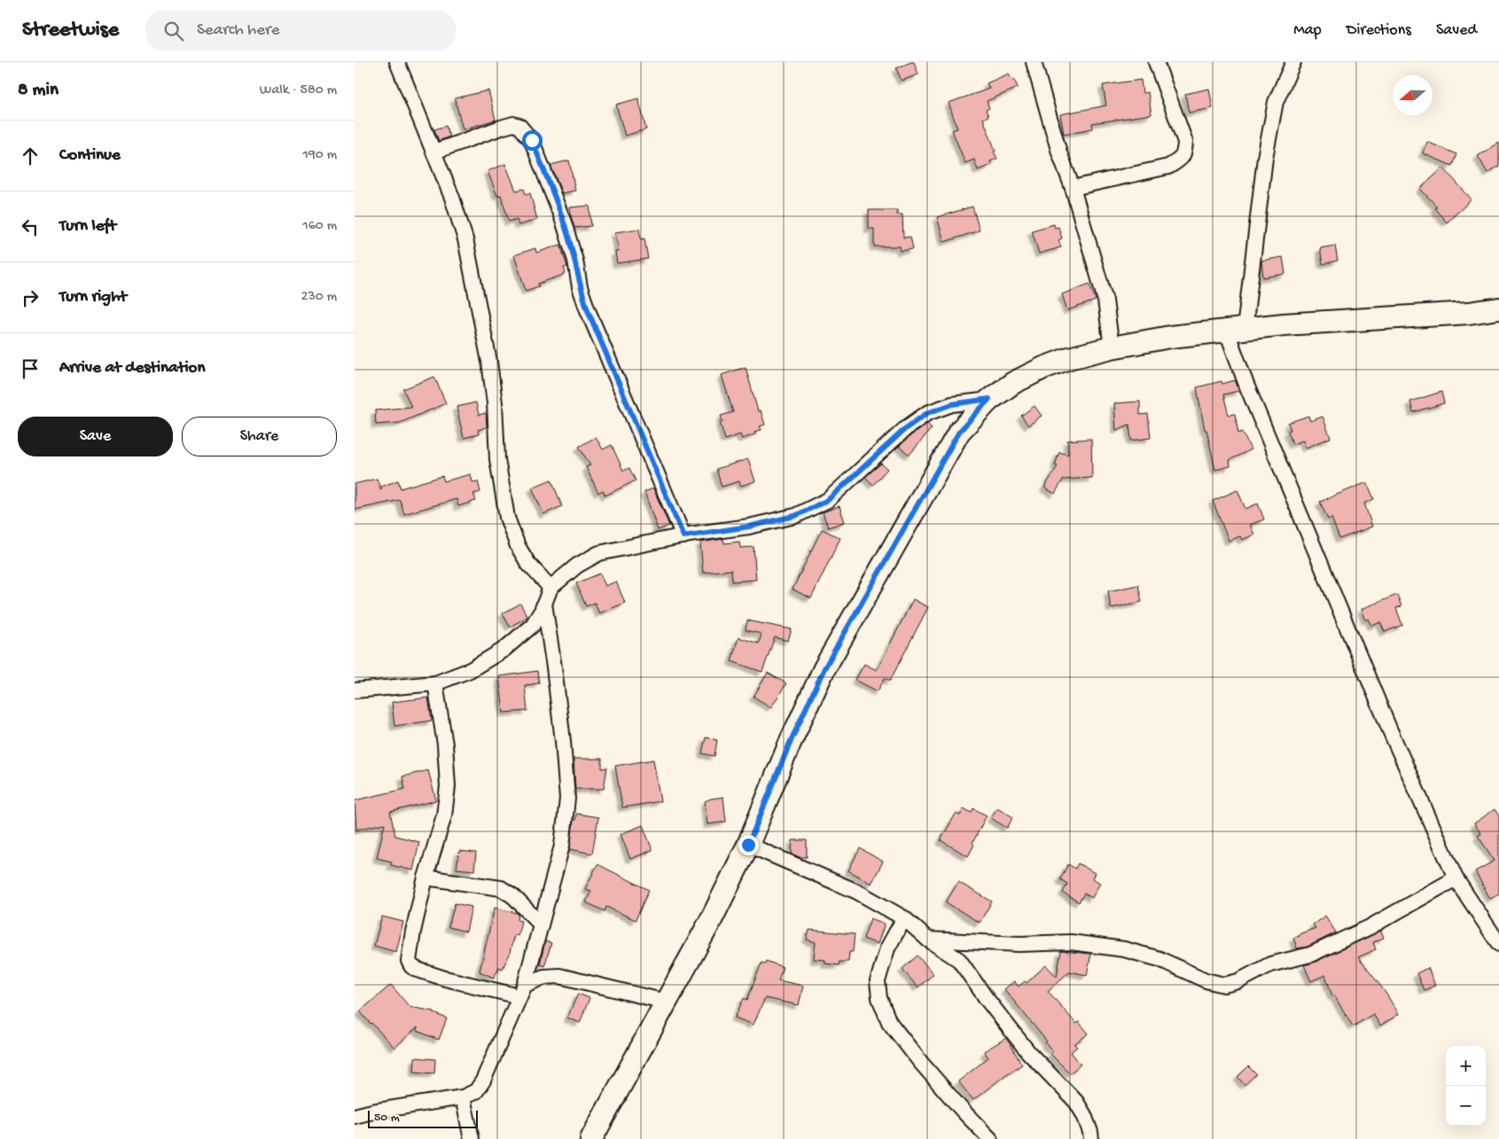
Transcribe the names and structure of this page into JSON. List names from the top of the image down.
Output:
{
  "scale_bar": "50 m",
  "north": "left",
  "page": {
    "header": "Streetwise",
    "search": "Search here",
    "nav": ["Map", "Directions", "Saved"],
    "heading": ["8 min", "Walk · 580 m"],
    "list": [
      ["Continue", "190 m"],
      ["Turn left", "160 m"],
      ["Turn right", "230 m"],
      "Arrive at destination"
    ],
    "buttons": ["Save", "Share"],
    "map_buttons": ["+", "−"],
    "scale": "50 m"
  }
}
